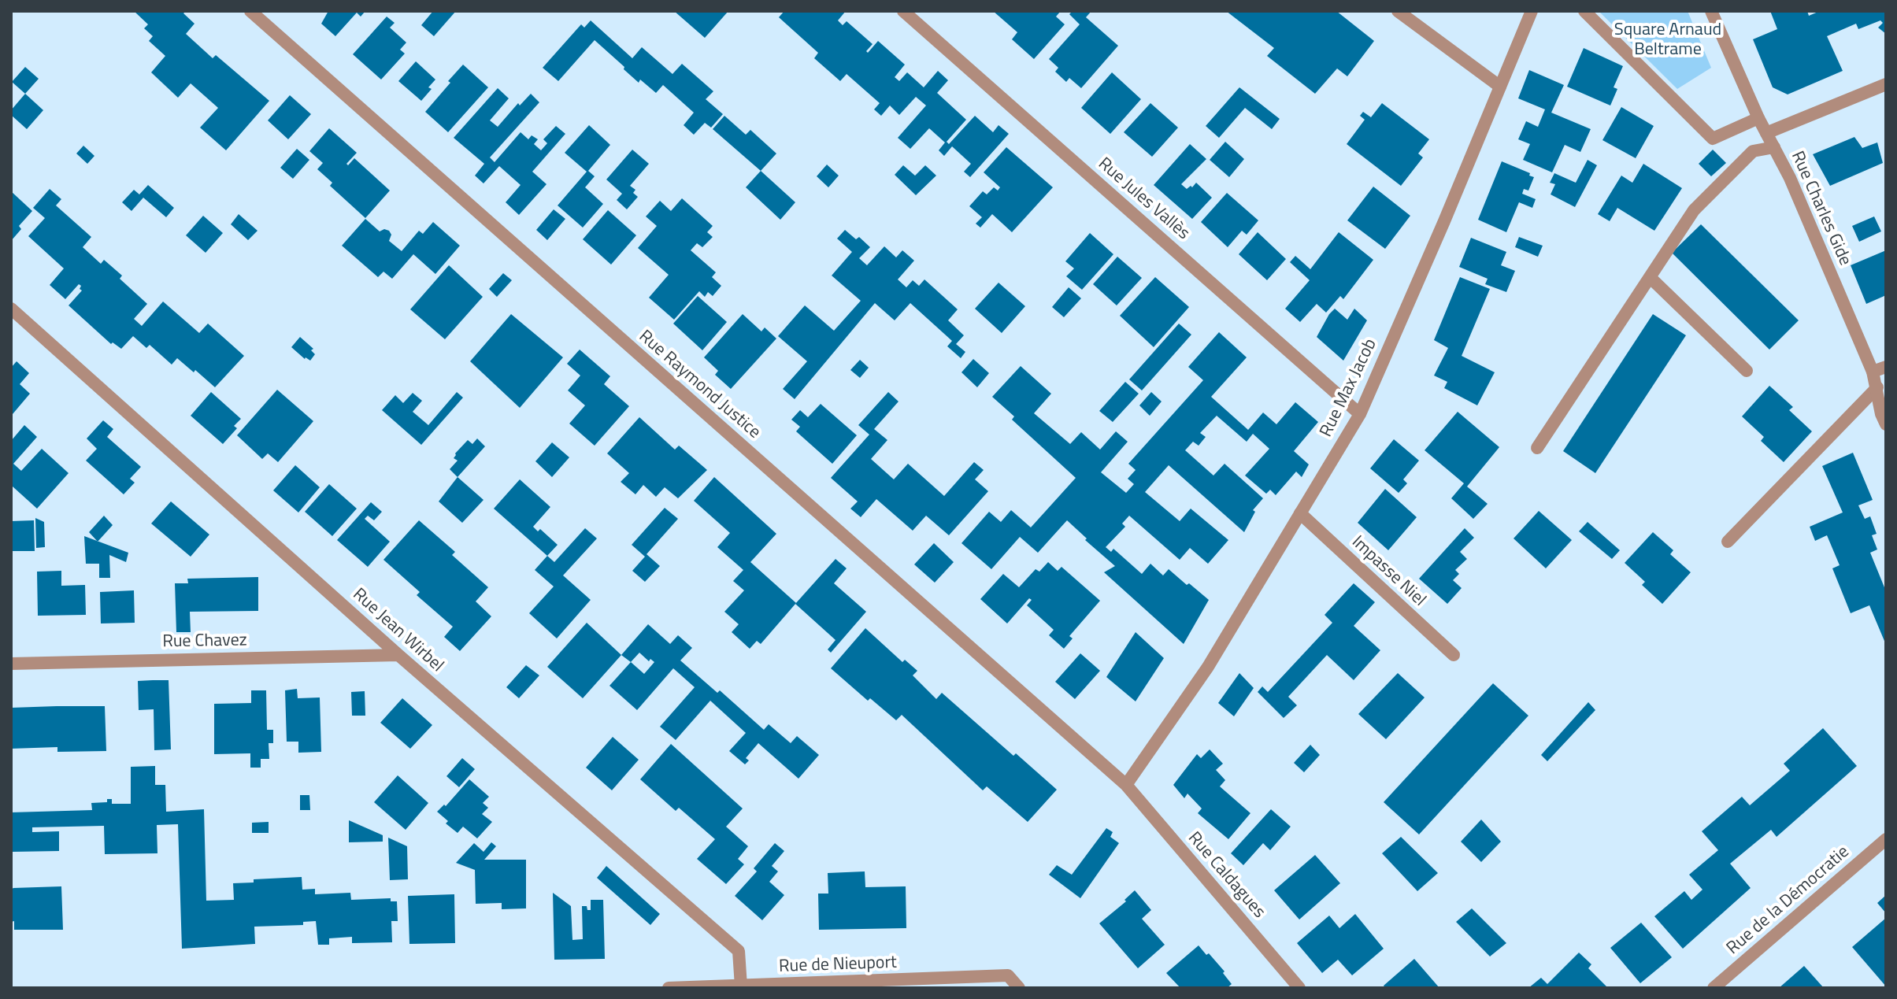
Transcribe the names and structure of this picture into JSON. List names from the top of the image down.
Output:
{
  "streets": {
    "street": [
      "Rue Jules Vallès",
      "Rue Charles Gide",
      "Rue Raymond Justice",
      "Rue Max Jacob",
      "Impasse Niel",
      "Rue Jean Wirbel",
      "Rue Chavez",
      "Rue Caldagues",
      "Rue de la Démocratie",
      "Rue de Nieuport"
    ]
  },
  "crossings": [
    ["Rue Jules Vallès", "Rue Max Jacob"],
    ["Rue Raymond Justice", "Rue Max Jacob"],
    ["Rue Raymond Justice", "Rue Caldagues"],
    ["Rue Max Jacob", "Impasse Niel"],
    ["Rue Max Jacob", "Rue Caldagues"],
    ["Rue Jean Wirbel", "Rue Chavez"],
    ["Rue Jean Wirbel", "Rue de Nieuport"]
  ],
  "parks": ["Square Arnaud Beltrame"]
}
